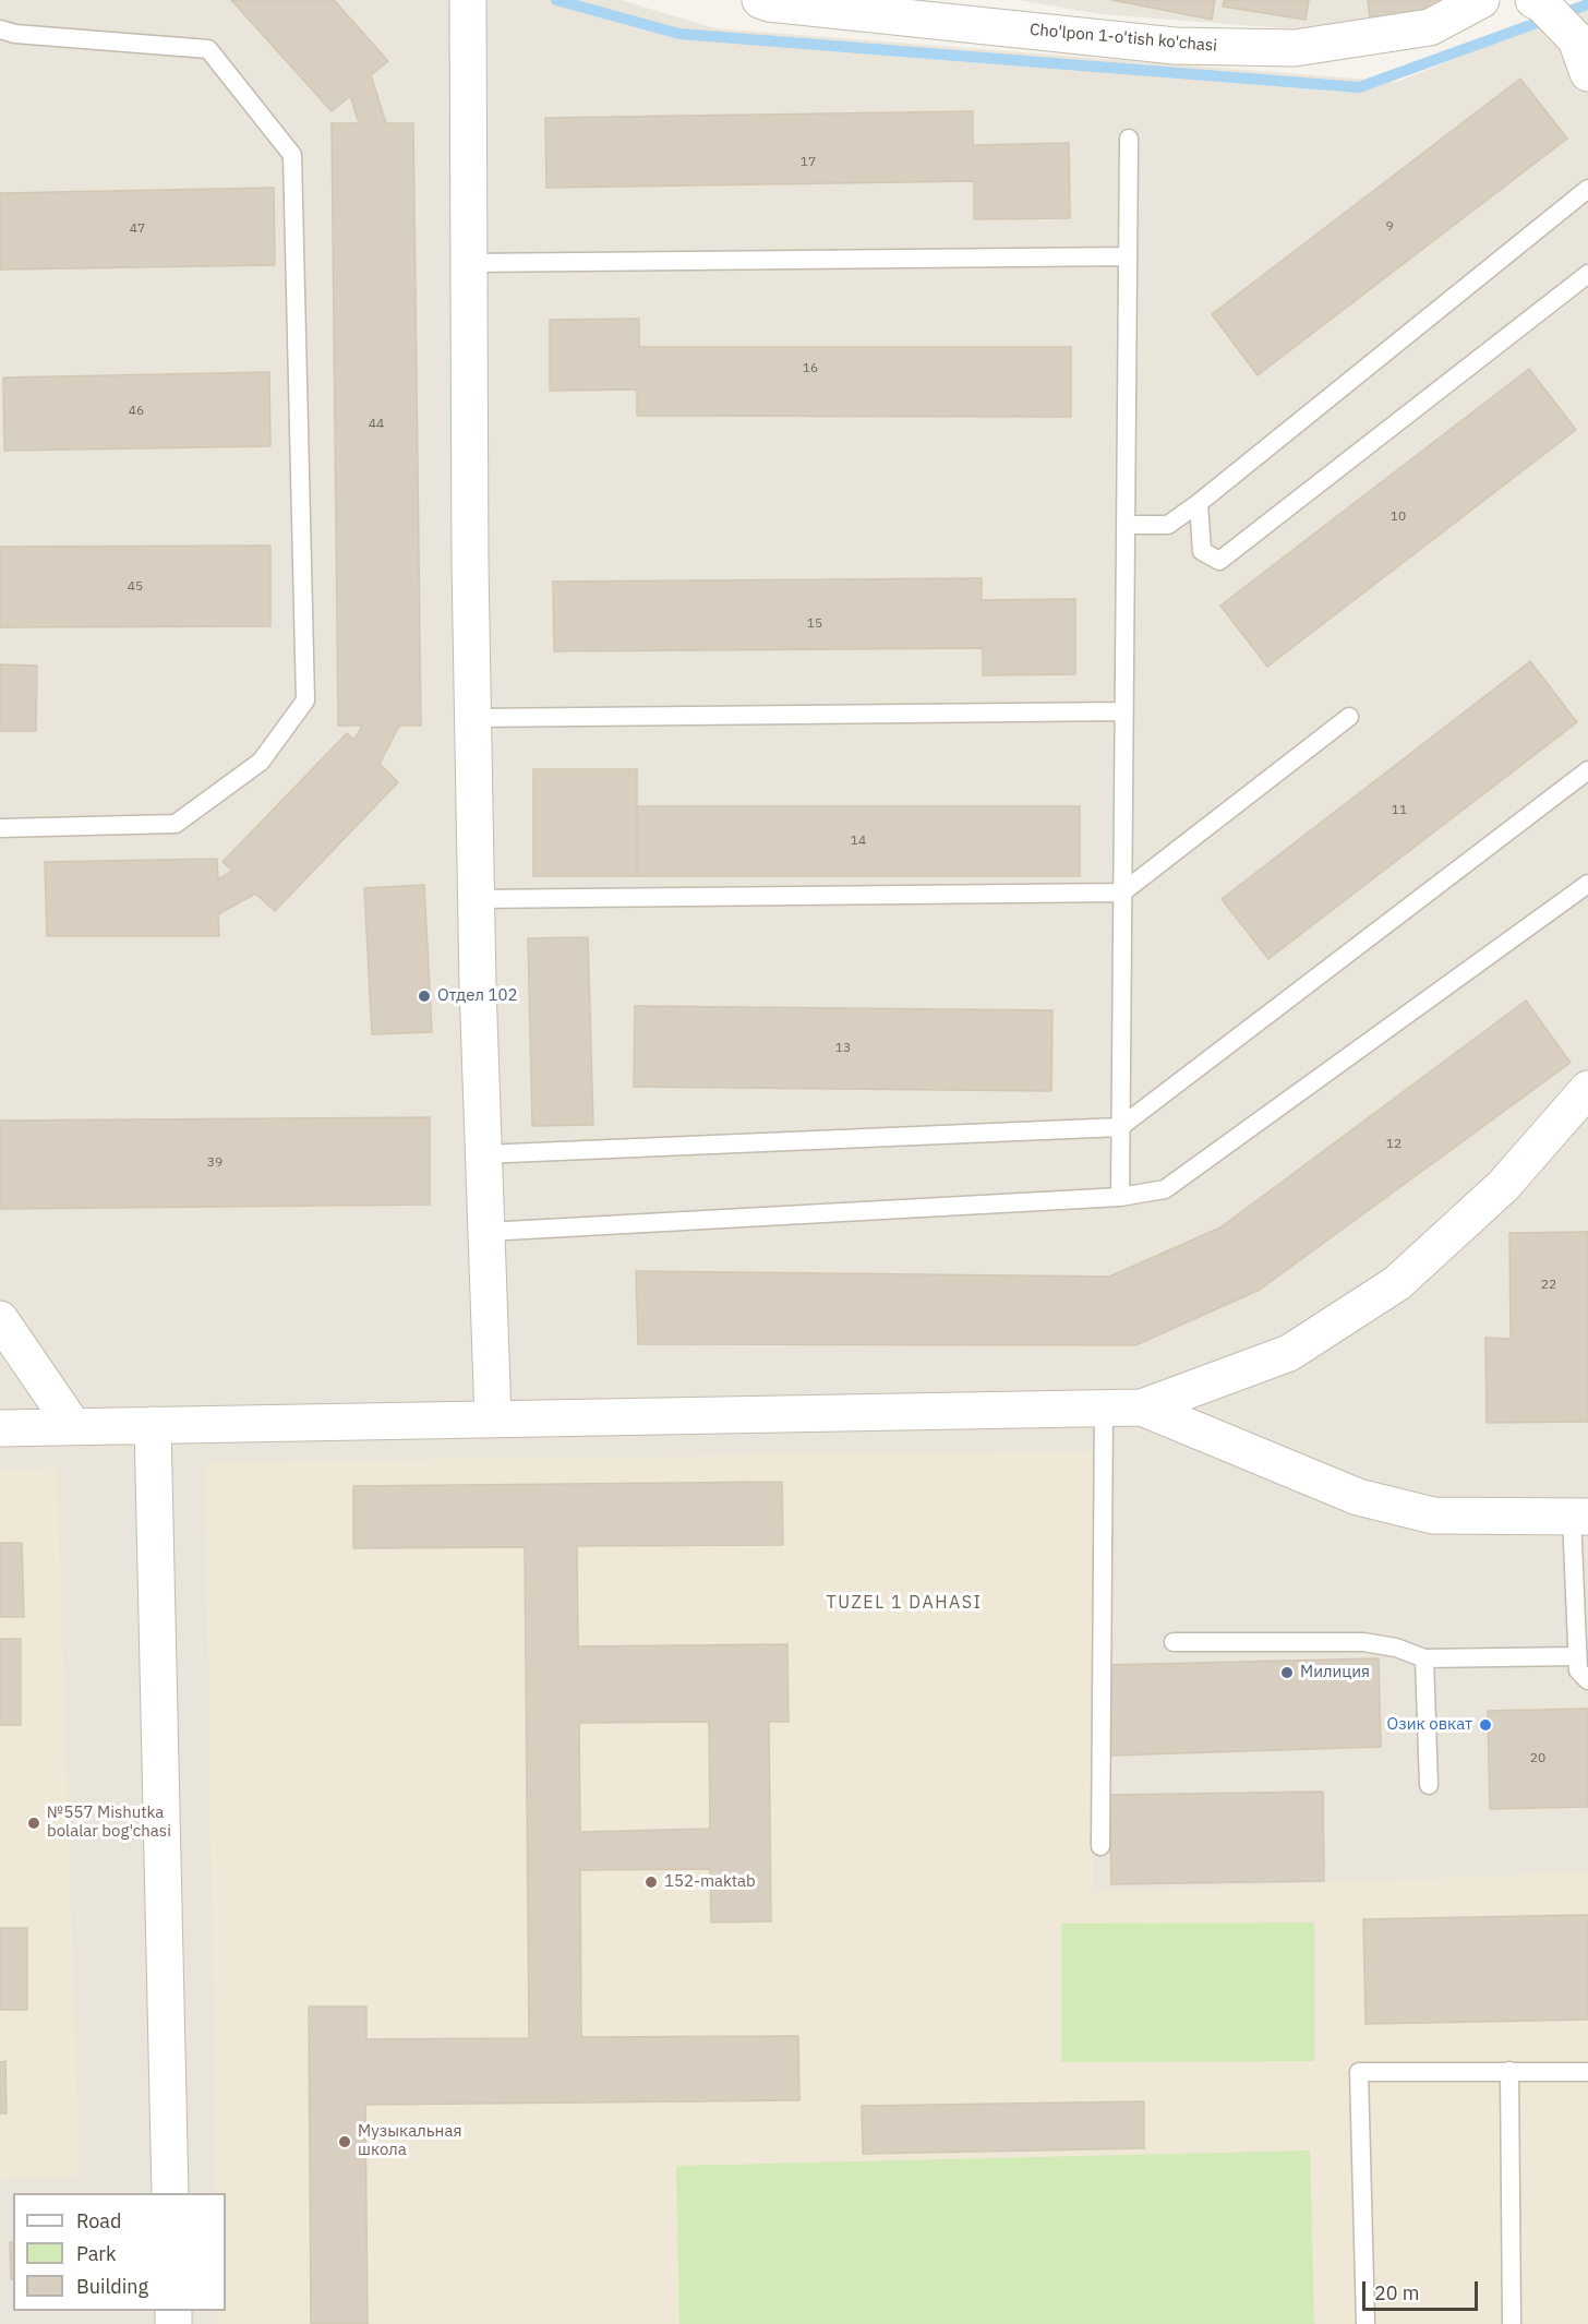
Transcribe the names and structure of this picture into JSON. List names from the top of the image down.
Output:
{
  "streets": {
    "street": ["Cho'lpon 1-o'tish ko'chasi"]
  },
  "districts": ["TUZEL 1 DAHASI"],
  "places": [
    "Отдел 102",
    "Милиция",
    "Озик овкат",
    "№557 Mishutka bolalar bog'chasi",
    "152-maktab",
    "Музыкальная школа"
  ],
  "house_numbers": [
    "17",
    "9",
    "47",
    "16",
    "46",
    "44",
    "10",
    "45",
    "15",
    "11",
    "14",
    "13",
    "12",
    "39",
    "22",
    "20"
  ],
  "legend": ["Road", "Park", "Building"],
  "scale_bar": "20 m"
}
